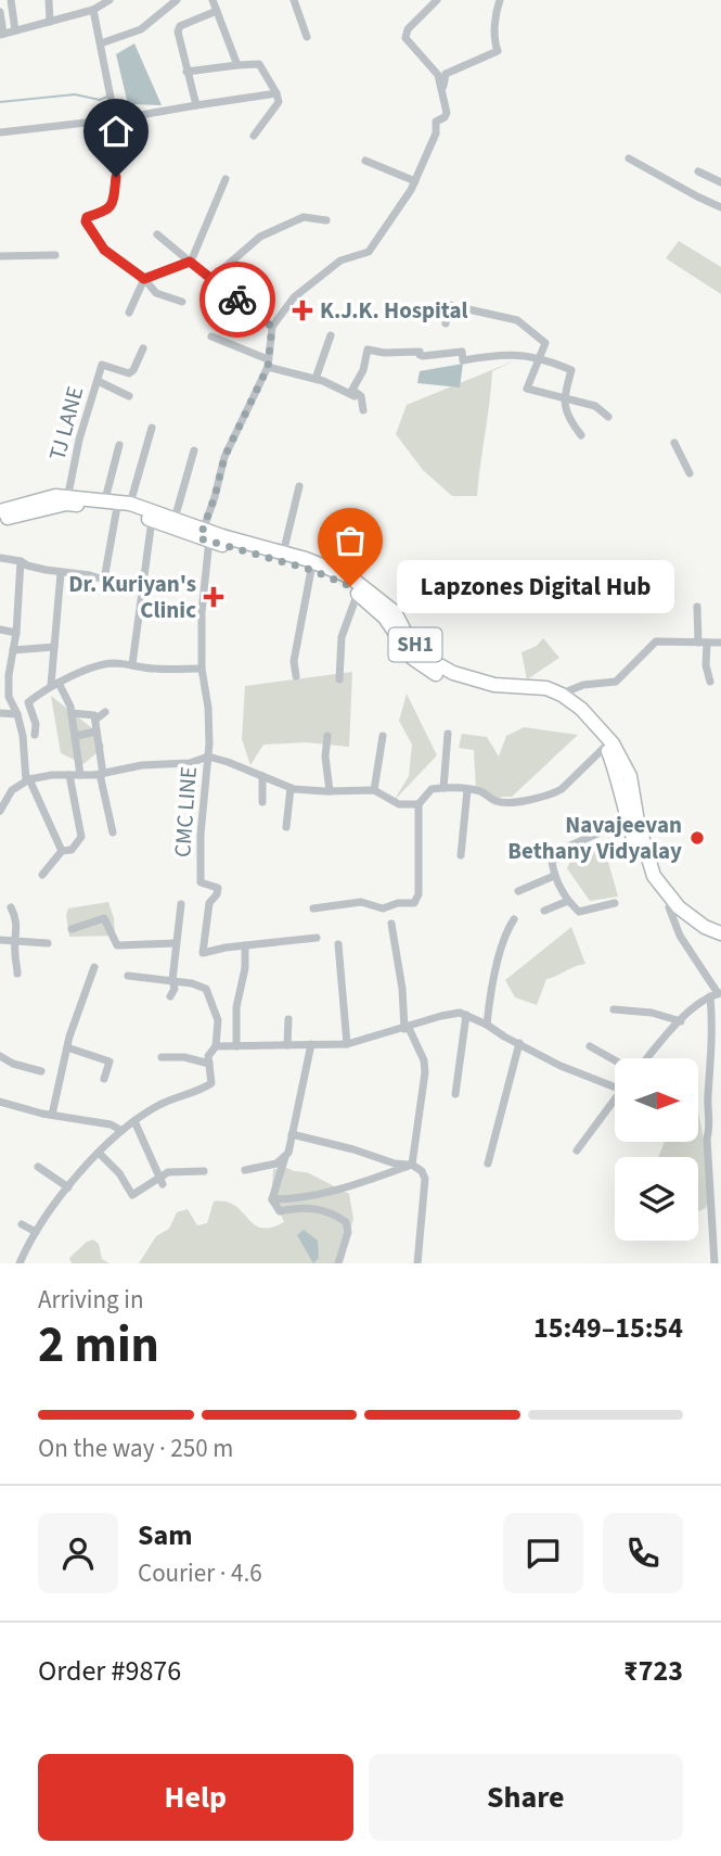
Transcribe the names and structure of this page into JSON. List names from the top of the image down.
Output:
{
  "streets": {
    "main road": ["SH1"],
    "street": ["TJ LANE", "CMC LINE"]
  },
  "crossings": [
    ["TJ LANE", "SH1"],
    ["SH1", "CMC LINE"]
  ],
  "places": {
    "health": ["K.J.K. Hospital", "Dr. Kuriyan's Clinic"],
    "other": ["Lapzones Digital Hub", "Navajeevan Bethany Vidyalay"]
  },
  "north": "right",
  "page": {
    "bubble": "Lapzones Digital Hub",
    "heading": ["2 min", "Arriving in", "15:49–15:54"],
    "panel": [
      "Sam",
      "Courier · 4.6",
      "Order #9876",
      "₹723"
    ],
    "bar": "On the way · 250 m",
    "buttons": ["Help", "Share"]
  }
}
